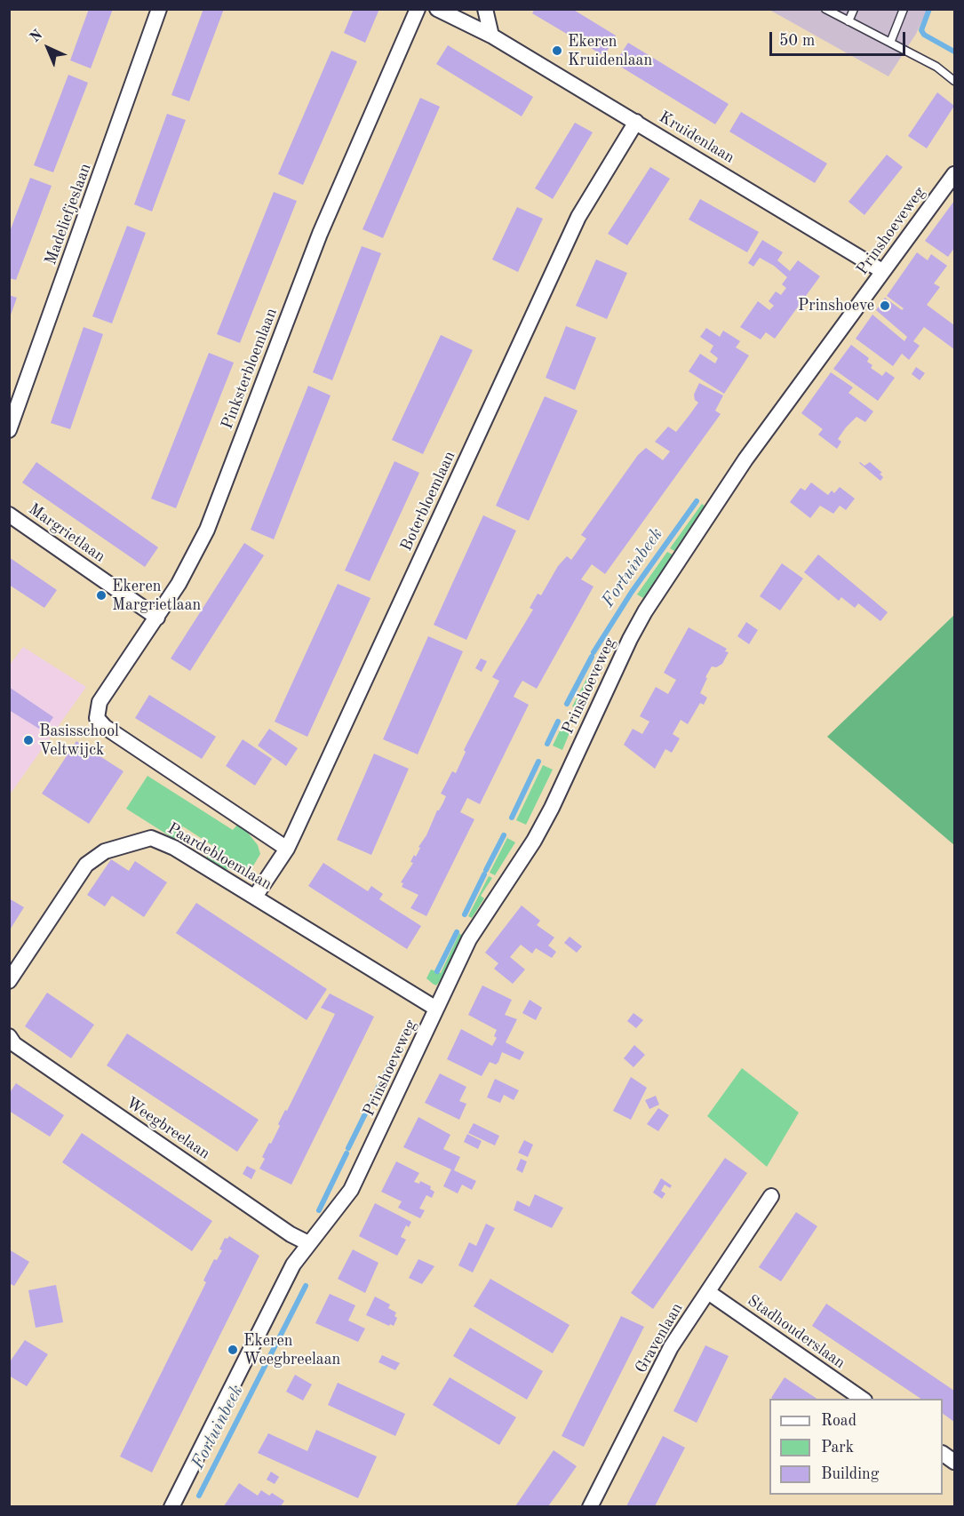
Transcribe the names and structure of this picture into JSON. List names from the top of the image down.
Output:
{
  "streets": {
    "street": [
      "Kruidenlaan",
      "Madeliefjeslaan",
      "Prinshoeveweg",
      "Pinksterbloemlaan",
      "Boterbloemlaan",
      "Margrietlaan",
      "Paardebloemlaan",
      "Weegbreelaan",
      "Stadhouderslaan",
      "Gravenlaan"
    ]
  },
  "crossings": [
    ["Kruidenlaan", "Prinshoeveweg"],
    ["Kruidenlaan", "Boterbloemlaan"],
    ["Prinshoeveweg", "Paardebloemlaan"],
    ["Prinshoeveweg", "Weegbreelaan"],
    ["Pinksterbloemlaan", "Boterbloemlaan"],
    ["Pinksterbloemlaan", "Margrietlaan"],
    ["Boterbloemlaan", "Paardebloemlaan"],
    ["Stadhouderslaan", "Gravenlaan"]
  ],
  "water": ["Fortuinbeek"],
  "places": [
    "Ekeren Kruidenlaan",
    "Prinshoeve",
    "Ekeren Margrietlaan",
    "Basisschool Veltwijck",
    "Ekeren Weegbreelaan"
  ],
  "legend": ["Road", "Park", "Building"],
  "scale_bar": "50 m",
  "north": "top left"
}
